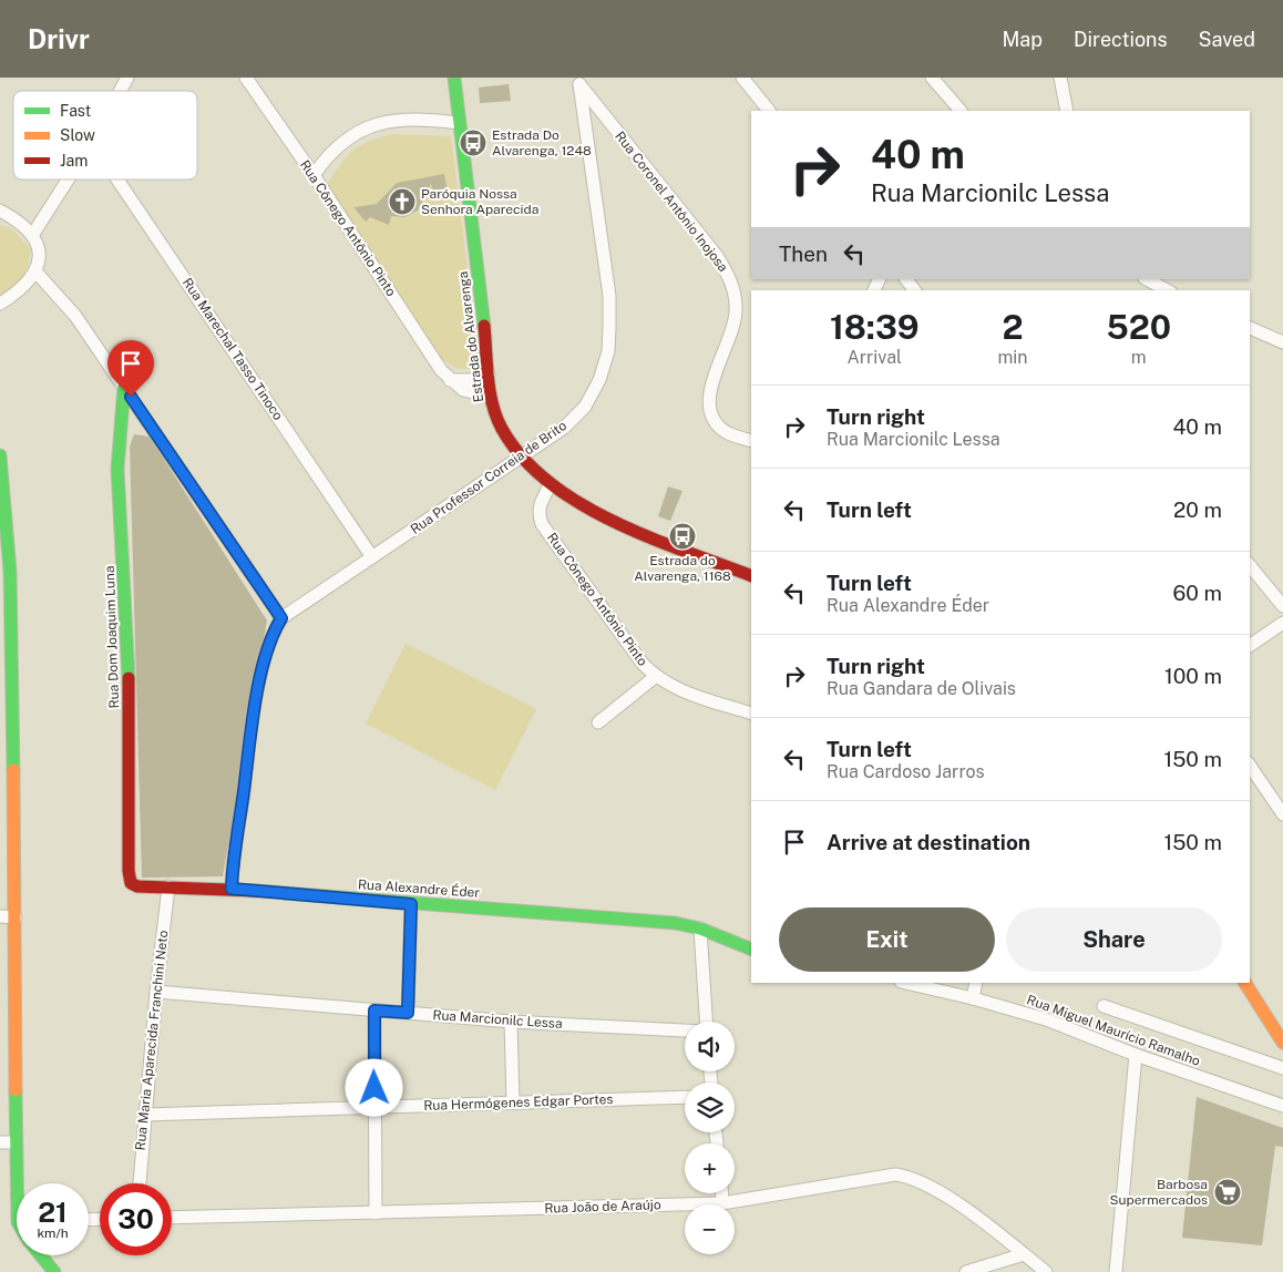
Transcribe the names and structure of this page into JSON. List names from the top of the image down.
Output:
{
  "streets": {
    "street": [
      "Rua Coronel Antônio Inojosa",
      "Rua Cônego Antônio Pinto",
      "Estrada do Alvarenga",
      "Rua Marechal Tasso Tinoco",
      "Rua Professor Correia de Brito",
      "Rua Dom Joaquim Luna",
      "Rua Alexandre Éder",
      "Rua Marcionilc Lessa",
      "Rua Miguel Maurício Ramalho",
      "Rua Maria Aparecida Franchini Neto",
      "Rua Hermógenes Edgar Portes",
      "Rua João de Araújo"
    ]
  },
  "crossings": [
    ["Rua Coronel Antônio Inojosa", "Rua Professor Correia de Brito"],
    ["Rua Cônego Antônio Pinto", "Estrada do Alvarenga"],
    ["Estrada do Alvarenga", "Rua Professor Correia de Brito"],
    ["Rua Marechal Tasso Tinoco", "Rua Professor Correia de Brito"],
    ["Rua Dom Joaquim Luna", "Rua Alexandre Éder"],
    ["Rua Alexandre Éder", "Rua Maria Aparecida Franchini Neto"],
    ["Rua Marcionilc Lessa", "Rua Maria Aparecida Franchini Neto"],
    ["Rua Maria Aparecida Franchini Neto", "Rua Hermógenes Edgar Portes"]
  ],
  "places": {
    "bus stop": ["Estrada Do Alvarenga, 1248", "Estrada do Alvarenga, 1168"],
    "church": ["Paróquia Nossa Senhora Aparecida"],
    "supermarket": ["Barbosa Supermercados"]
  },
  "legend": ["Fast", "Slow", "Jam"],
  "page": {
    "header": "Drivr",
    "nav": ["Map", "Directions", "Saved"],
    "turn": ["40 m", "Rua Marcionilc Lessa"],
    "then": "Then",
    "eta": [
      "18:39",
      "Arrival",
      "2",
      "min",
      "520",
      "m"
    ],
    "list": [
      {
        "name": "Turn right",
        "note": "Rua Marcionilc Lessa",
        "value": "40 m"
      },
      {
        "name": "Turn left",
        "value": "20 m"
      },
      {
        "name": "Turn left",
        "note": "Rua Alexandre Éder",
        "value": "60 m"
      },
      {
        "name": "Turn right",
        "note": "Rua Gandara de Olivais",
        "value": "100 m"
      },
      {
        "name": "Turn left",
        "note": "Rua Cardoso Jarros",
        "value": "150 m"
      },
      {
        "name": "Arrive at destination",
        "value": "150 m"
      }
    ],
    "buttons": ["Exit", "Share"],
    "map_buttons": ["+", "−"],
    "speed": "21 km/h",
    "limit": "30"
  }
}
